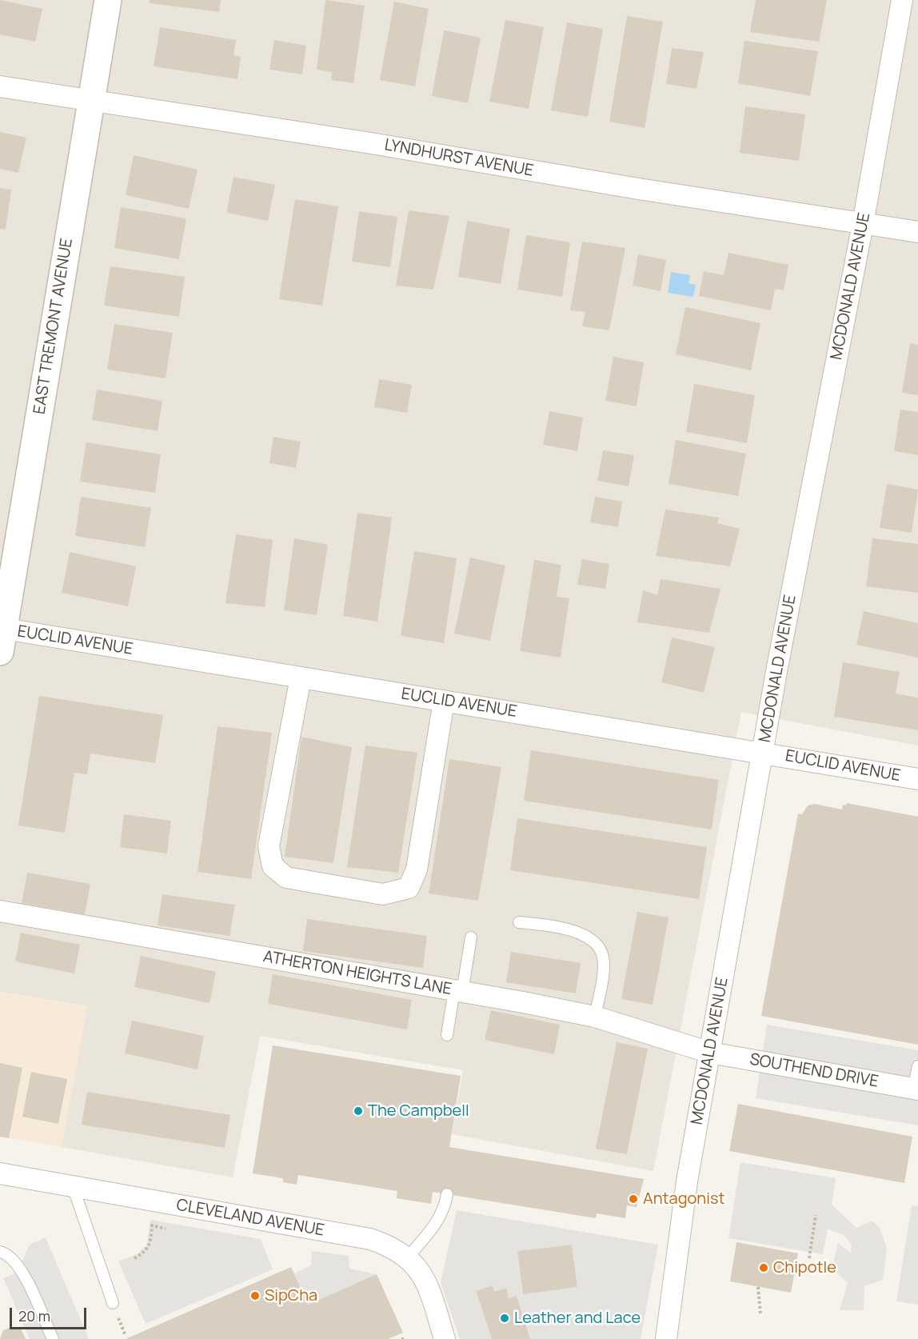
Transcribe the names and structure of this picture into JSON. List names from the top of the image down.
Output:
{
  "streets": {
    "street": [
      "LYNDHURST AVENUE",
      "MCDONALD AVENUE",
      "EAST TREMONT AVENUE",
      "EUCLID AVENUE",
      "ATHERTON HEIGHTS LANE",
      "SOUTHEND DRIVE",
      "CLEVELAND AVENUE"
    ]
  },
  "crossings": [
    ["LYNDHURST AVENUE", "MCDONALD AVENUE"],
    ["LYNDHURST AVENUE", "EAST TREMONT AVENUE"],
    ["MCDONALD AVENUE", "EUCLID AVENUE"],
    ["MCDONALD AVENUE", "ATHERTON HEIGHTS LANE"],
    ["MCDONALD AVENUE", "SOUTHEND DRIVE"],
    ["EAST TREMONT AVENUE", "EUCLID AVENUE"],
    ["ATHERTON HEIGHTS LANE", "SOUTHEND DRIVE"]
  ],
  "places": [
    "The Campbell",
    "Antagonist",
    "Chipotle",
    "SipCha",
    "Leather and Lace"
  ],
  "scale_bar": "20 m"
}
